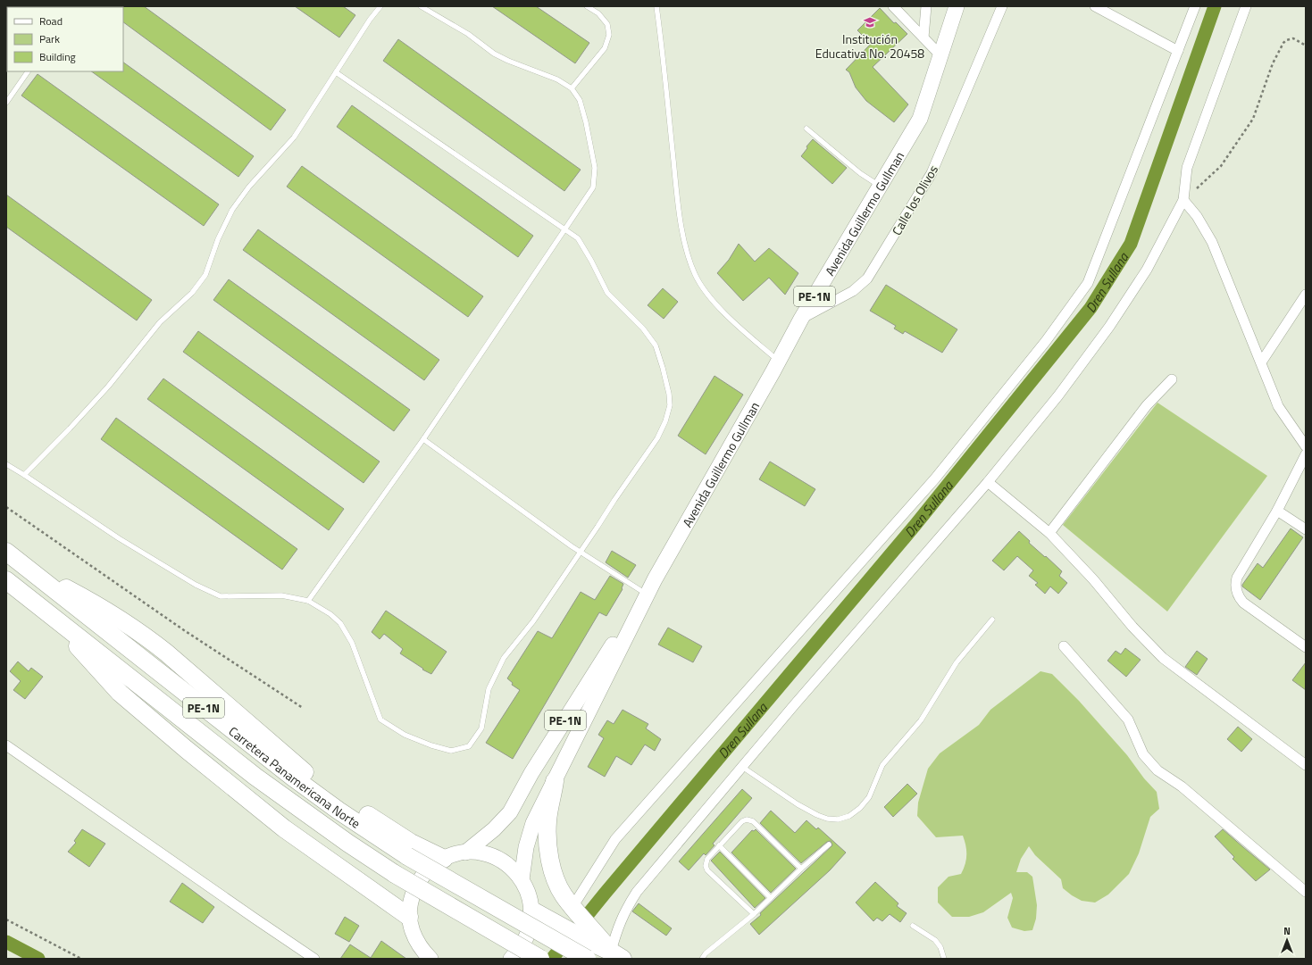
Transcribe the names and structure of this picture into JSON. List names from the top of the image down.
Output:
{
  "streets": {
    "highway": ["PE-1N", "Carretera Panamericana Norte"],
    "main road": ["Avenida Guillermo Gullman"],
    "street": ["Calle los Olivos"]
  },
  "crossings": [
    ["Calle los Olivos", "Avenida Guillermo Gullman"],
    ["Avenida Guillermo Gullman", "PE-1N"]
  ],
  "water": ["Dren Sullana"],
  "places": {
    "school or university": ["Institución Educativa No. 20458"]
  },
  "legend": ["Road", "Park", "Building"],
  "north": "top"
}
